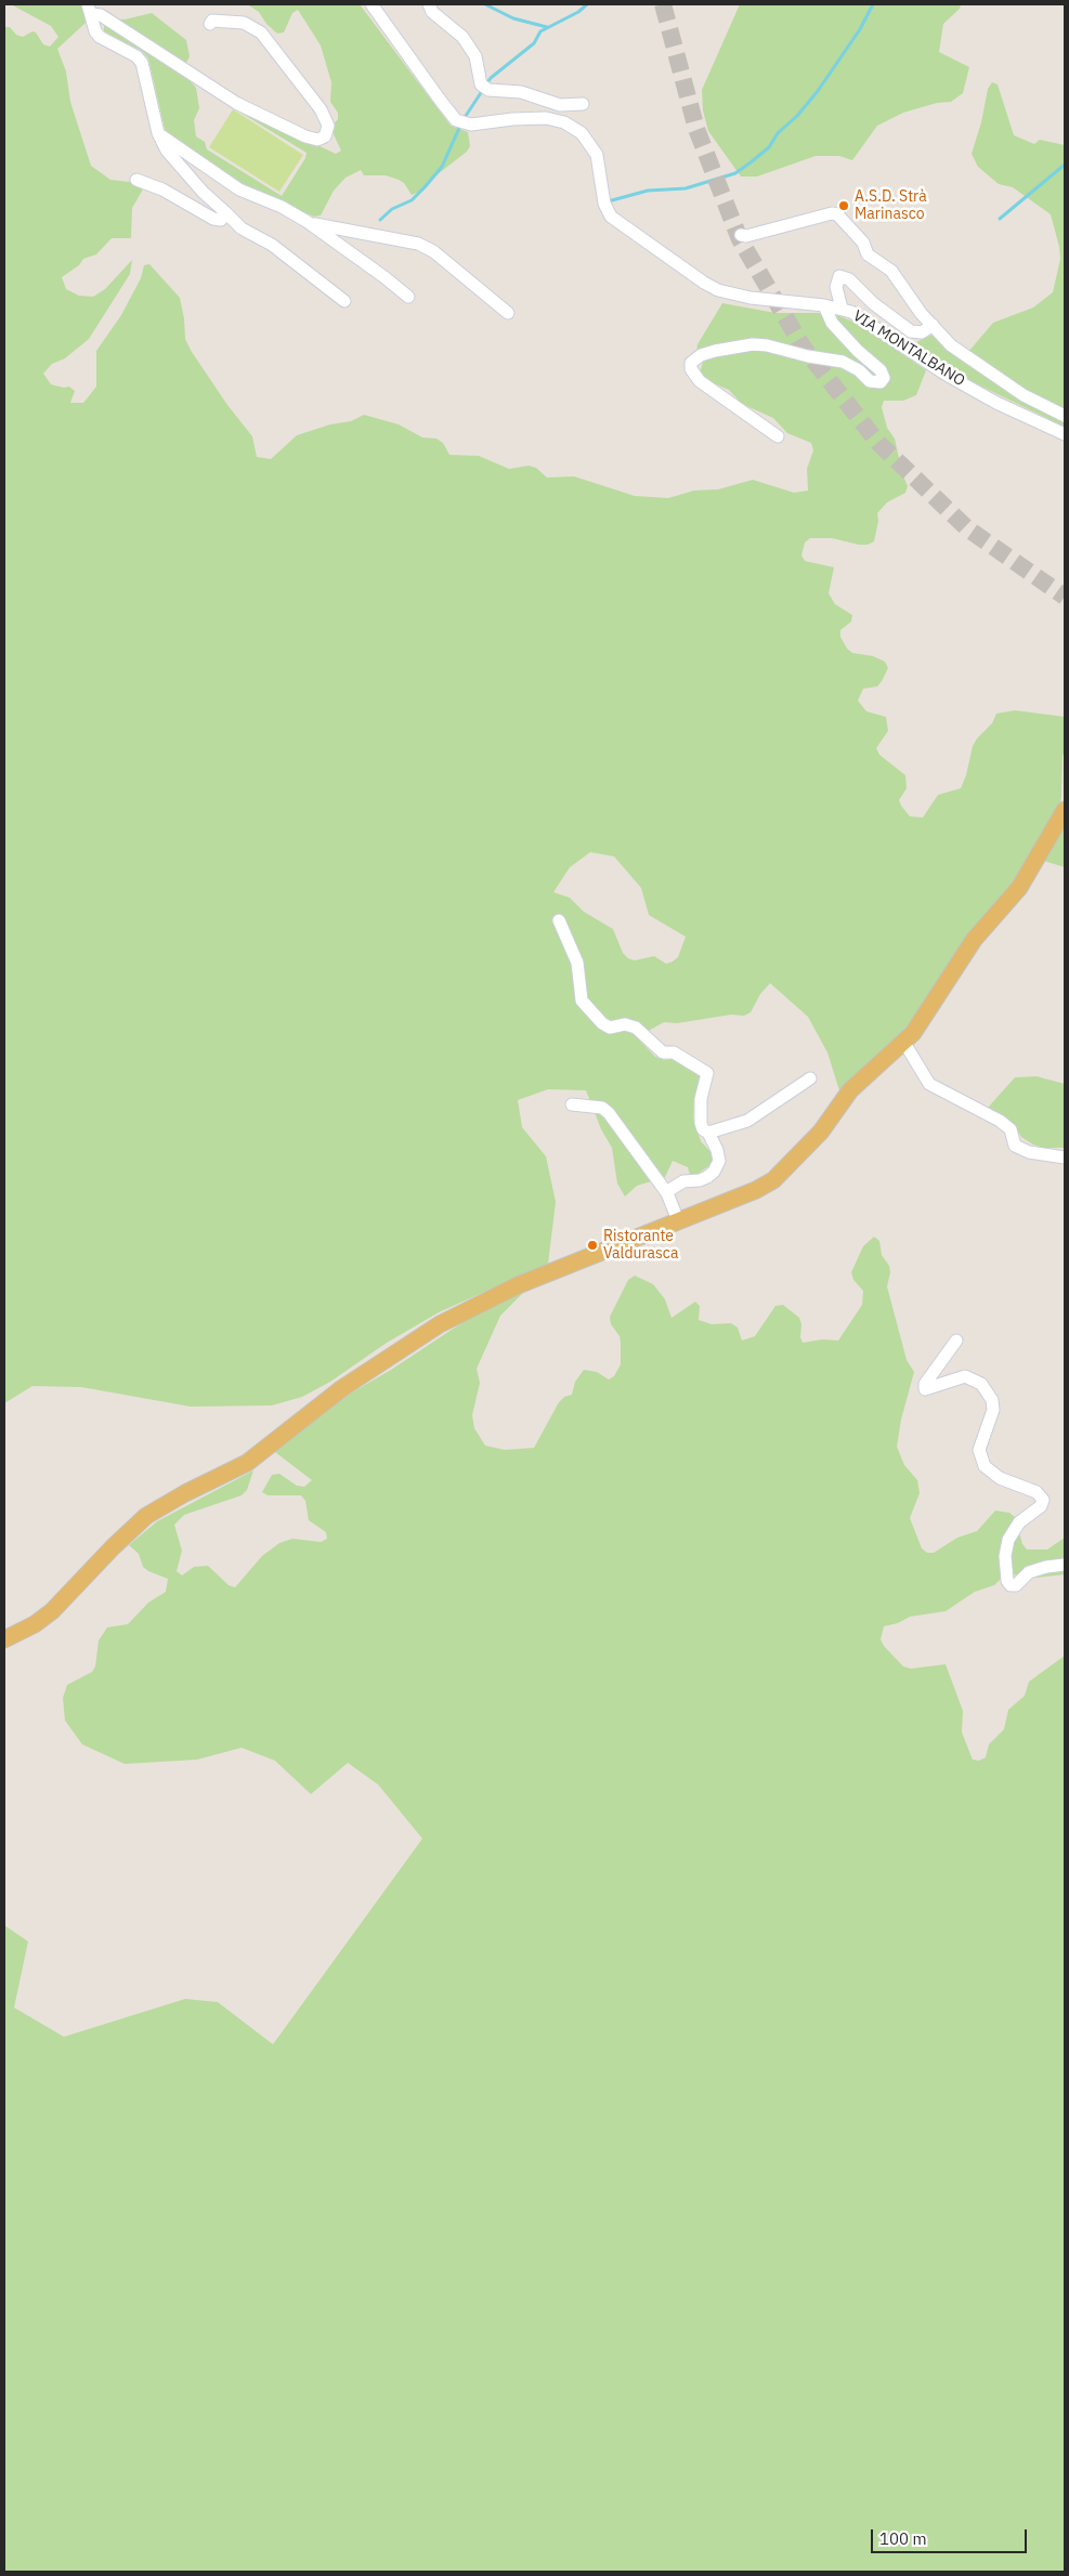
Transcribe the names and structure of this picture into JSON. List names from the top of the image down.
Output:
{
  "streets": {
    "street": ["VIA MONTALBANO"]
  },
  "places": ["A.S.D. Strà Marinasco", "Ristorante Valdurasca"],
  "scale_bar": "100 m"
}
